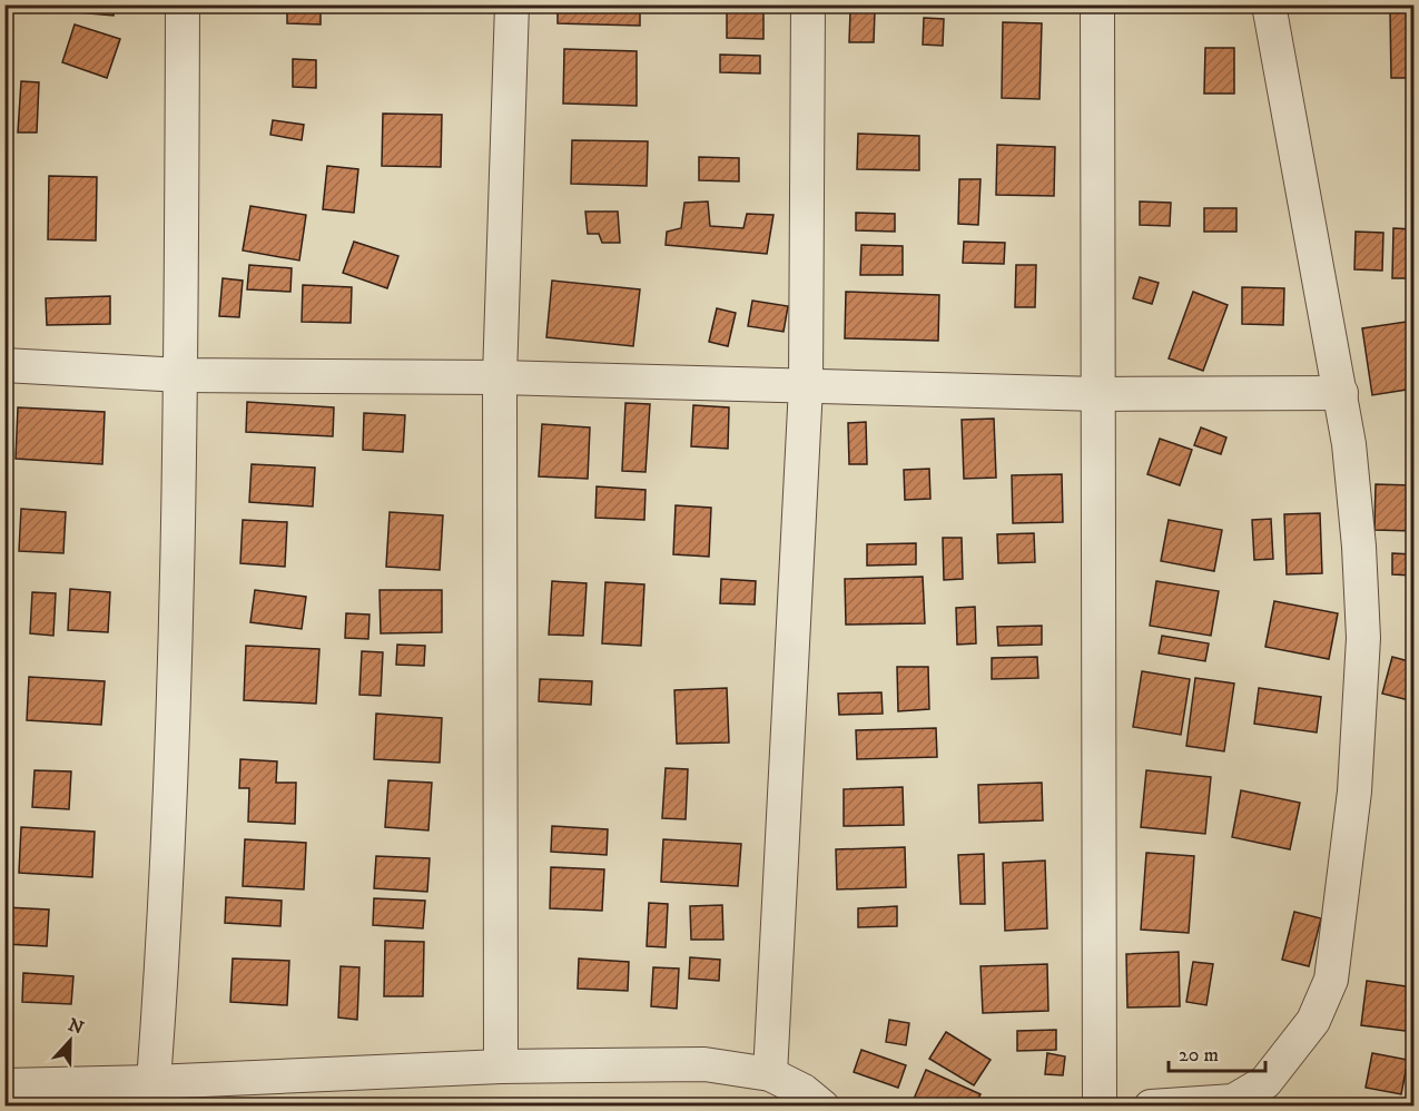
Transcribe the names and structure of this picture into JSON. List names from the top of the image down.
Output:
{
  "scale_bar": "20 m",
  "north": "top"
}
